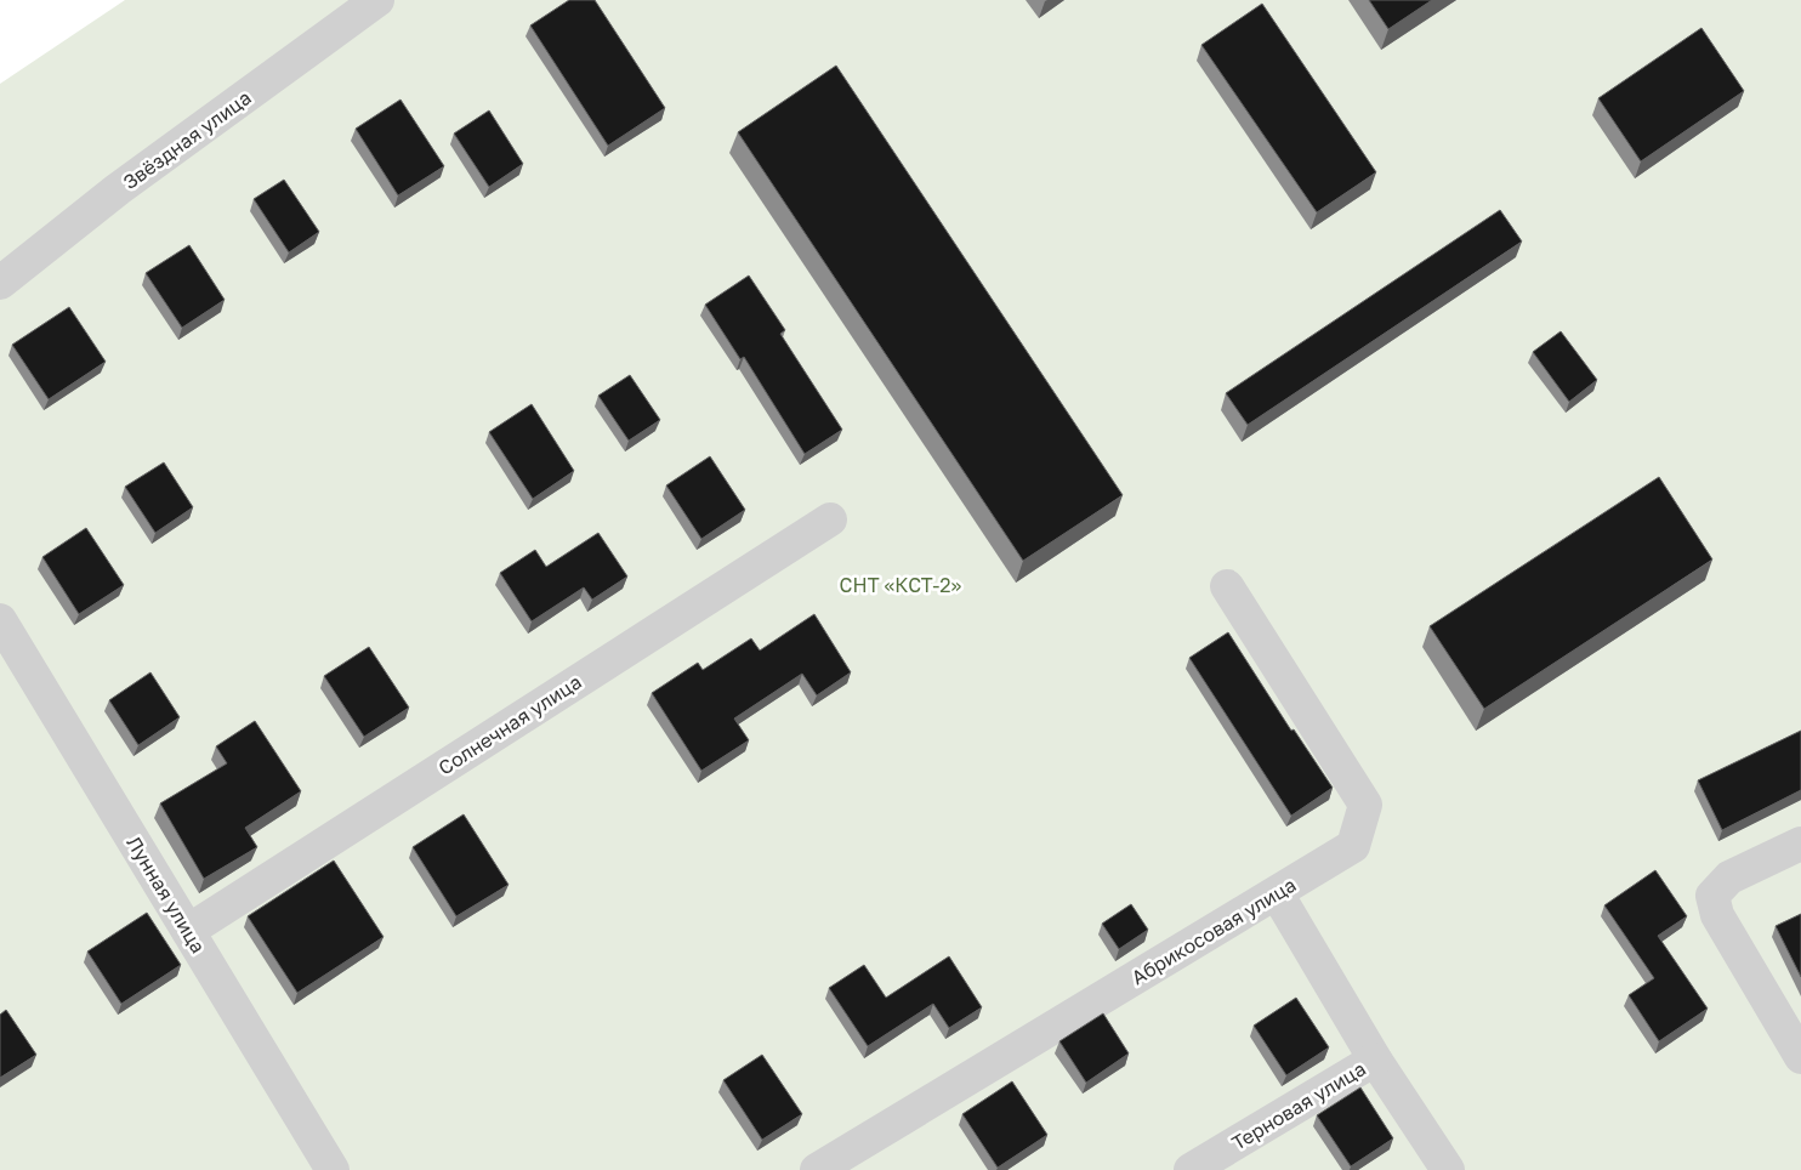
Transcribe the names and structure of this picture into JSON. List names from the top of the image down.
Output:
{
  "streets": {
    "street": [
      "Звёздная улица",
      "Солнечная улица",
      "Лунная улица",
      "Абрикосовая улица",
      "Терновая улица"
    ]
  },
  "crossings": [
    ["Солнечная улица", "Лунная улица"]
  ],
  "parks": ["СНТ «КСТ-2»"]
}
